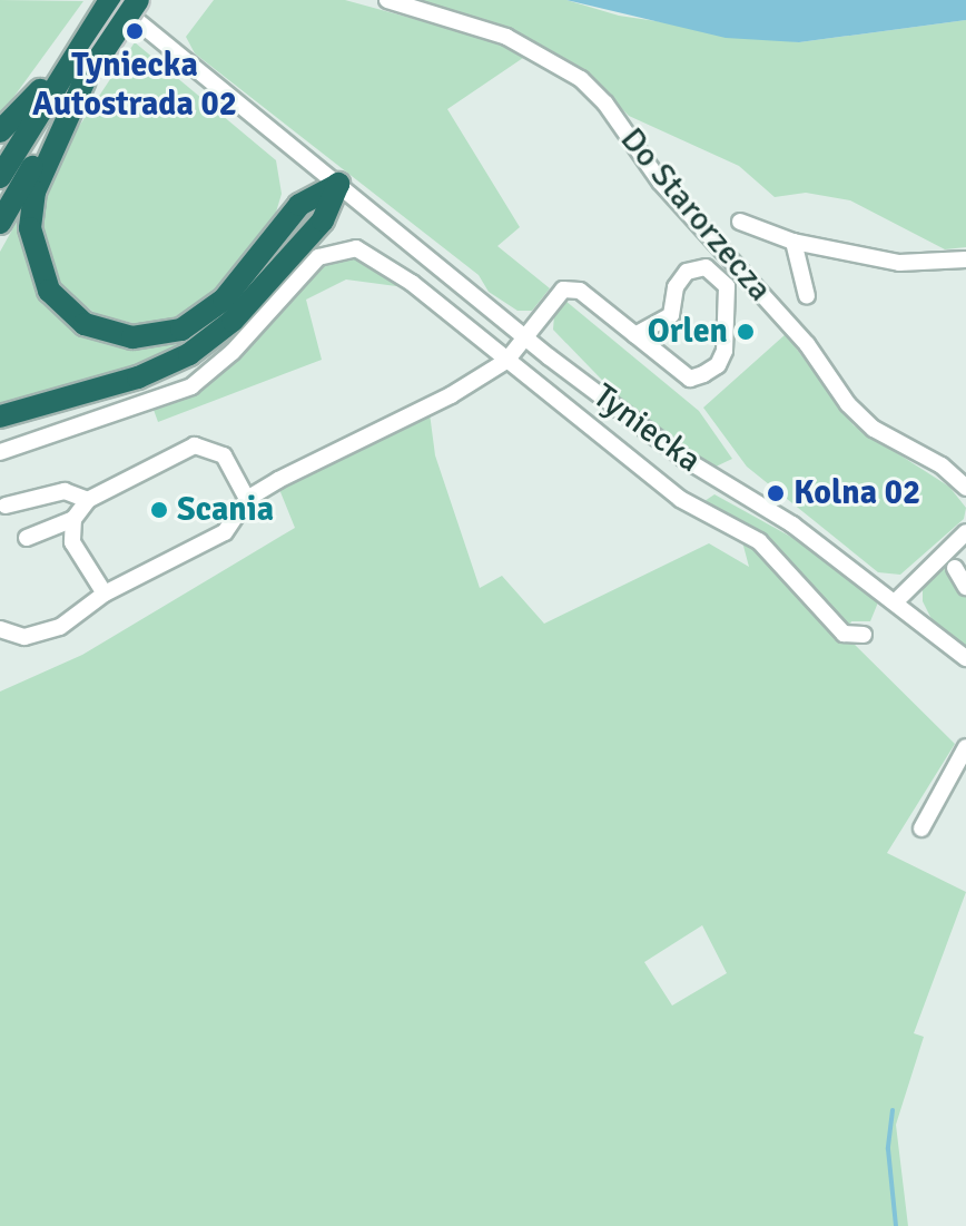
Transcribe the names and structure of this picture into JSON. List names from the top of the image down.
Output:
{
  "streets": {
    "street": ["Do Starorzecza", "Tyniecka"]
  },
  "places": [
    "Tyniecka Autostrada 02",
    "Orlen",
    "Kolna 02",
    "Scania"
  ]
}
